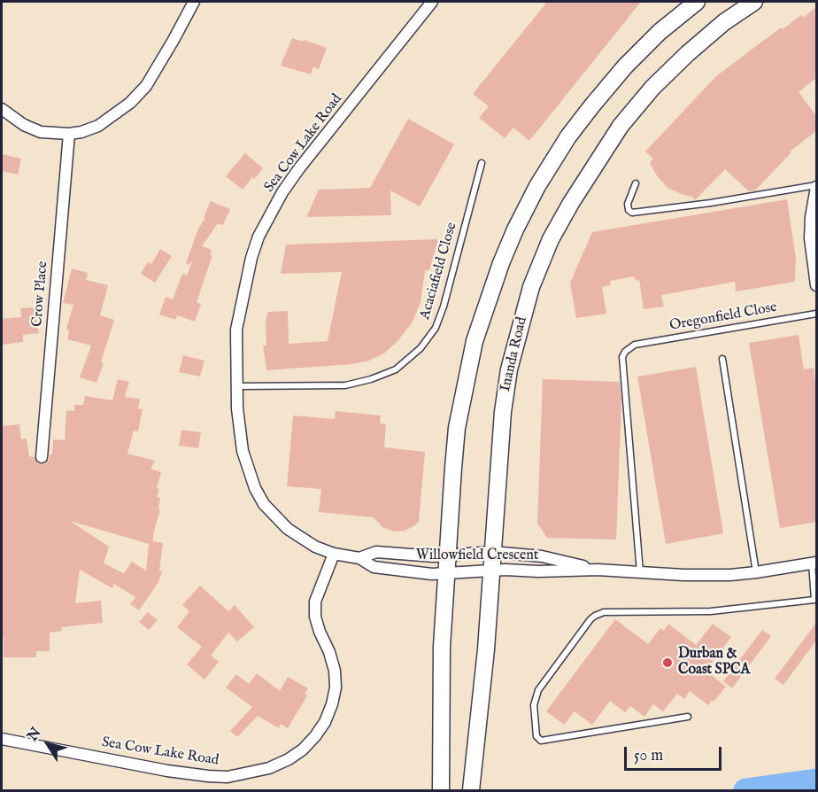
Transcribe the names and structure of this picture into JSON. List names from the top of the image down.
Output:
{
  "streets": {
    "main road": ["Inanda Road"],
    "street": ["Sea Cow Lake Road", "Crow Place", "Willowfield Crescent"],
    "lane": ["Acaciafield Close", "Oregonfield Close"]
  },
  "crossings": [
    ["Sea Cow Lake Road", "Acaciafield Close"],
    ["Sea Cow Lake Road", "Willowfield Crescent"],
    ["Oregonfield Close", "Willowfield Crescent"],
    ["Inanda Road", "Willowfield Crescent"]
  ],
  "places": ["Durban & Coast SPCA"],
  "scale_bar": "50 m",
  "north": "top left"
}
